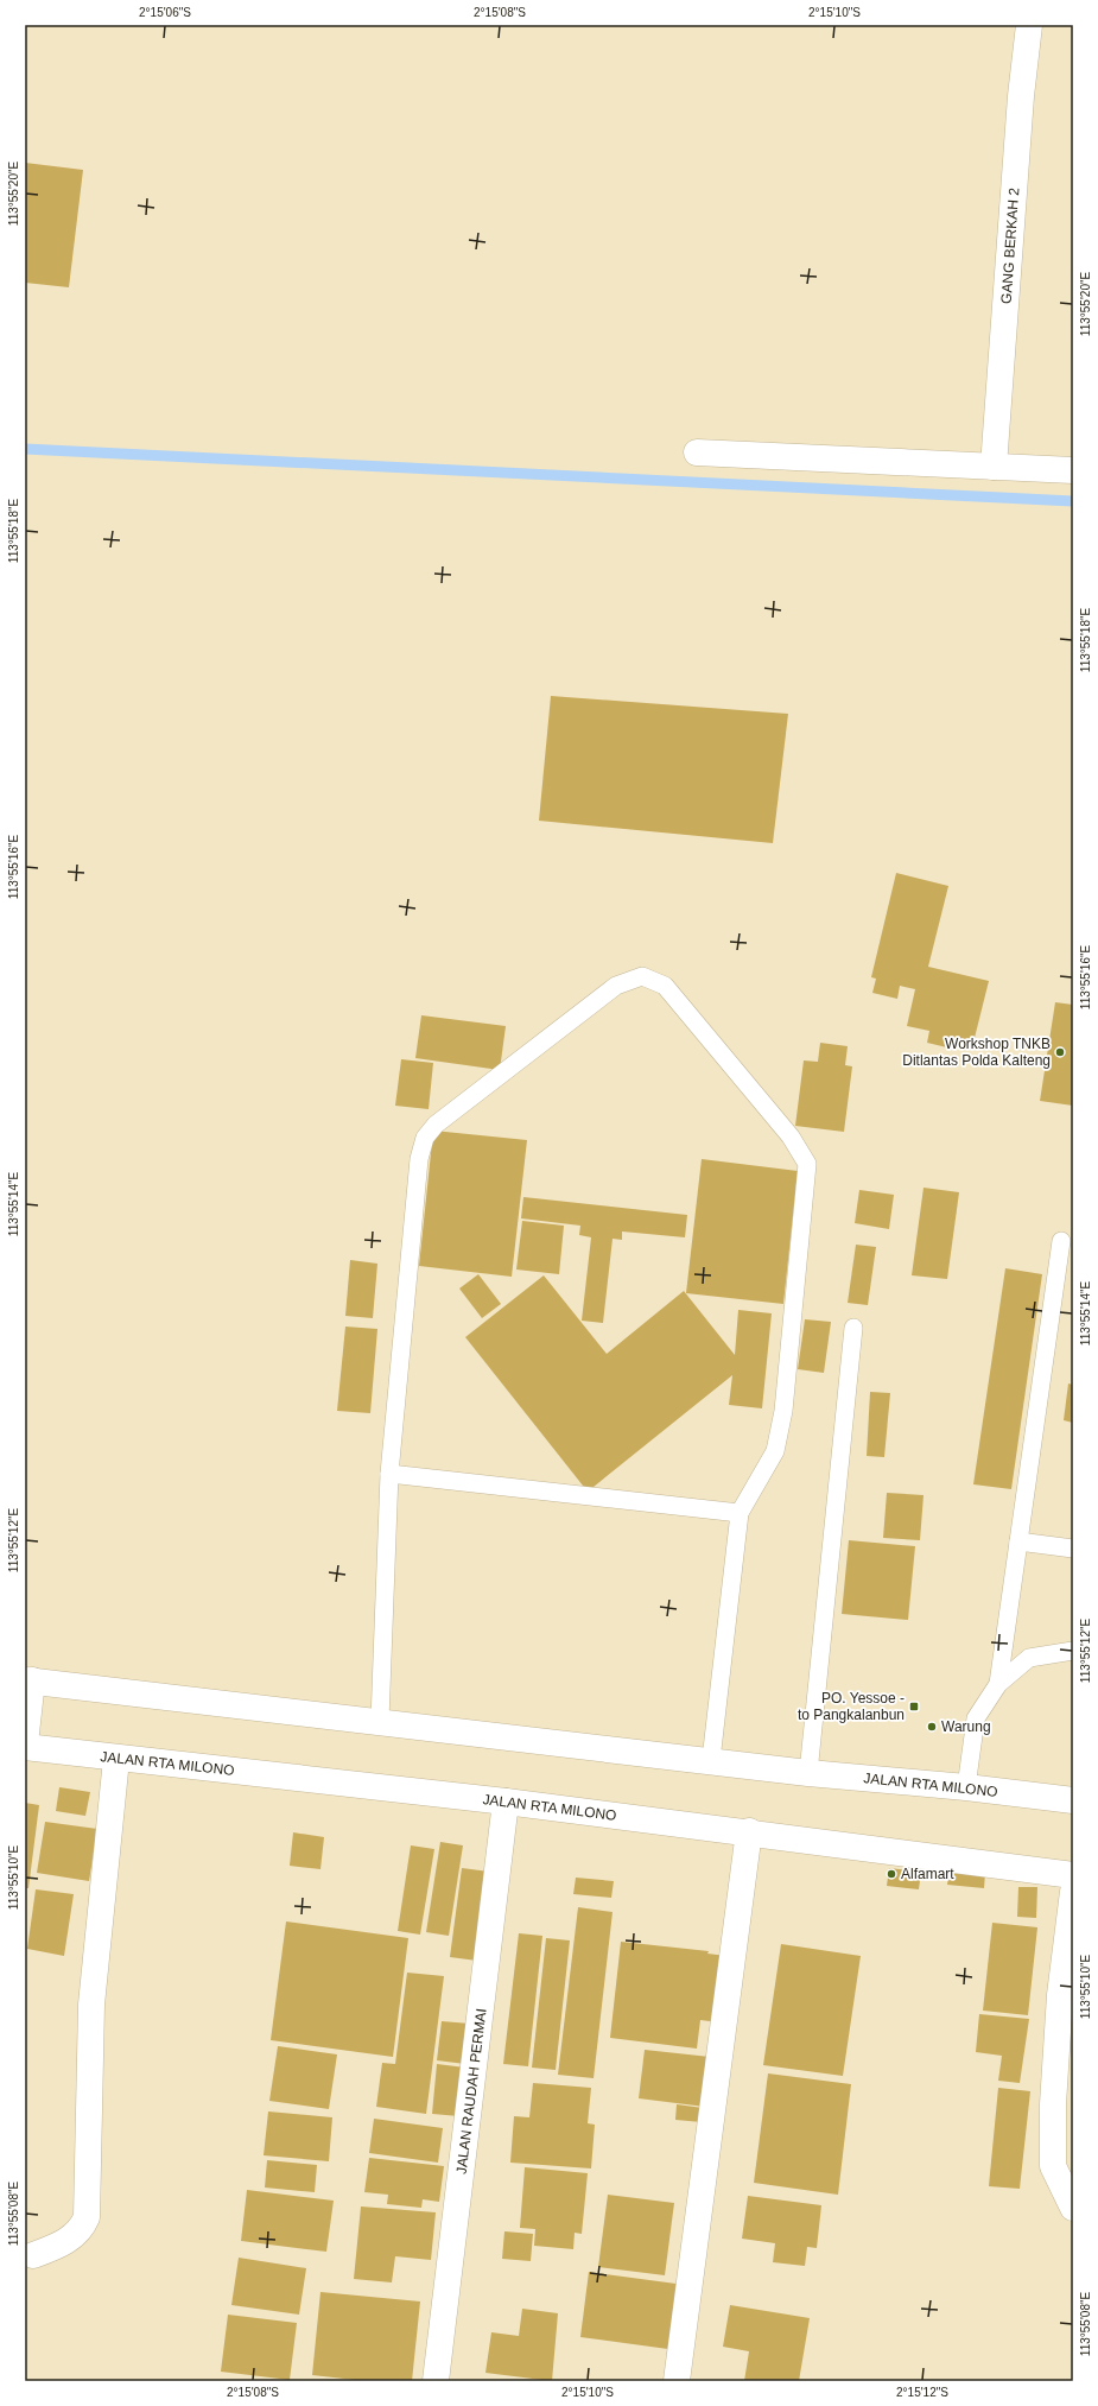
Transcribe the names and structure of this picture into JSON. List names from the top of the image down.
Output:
{
  "streets": {
    "main road": ["GANG BERKAH 2", "JALAN RTA MILONO", "JALAN RAUDAH PERMAI"]
  },
  "crossings": [
    ["JALAN RTA MILONO", "JALAN RAUDAH PERMAI"]
  ],
  "places": {
    "other": ["Workshop TNKB Ditlantas Polda Kalteng", "Warung", "Alfamart"],
    "transit": ["PO. Yessoe - to Pangkalanbun"]
  },
  "coordinates": [
    "2°15'06\"S",
    "2°15'08\"S",
    "2°15'10\"S",
    "113°55'20\"E",
    "113°55'18\"E",
    "113°55'16\"E",
    "113°55'14\"E",
    "113°55'12\"E",
    "113°55'10\"E",
    "113°55'08\"E",
    "2°15'12\"S"
  ]
}
